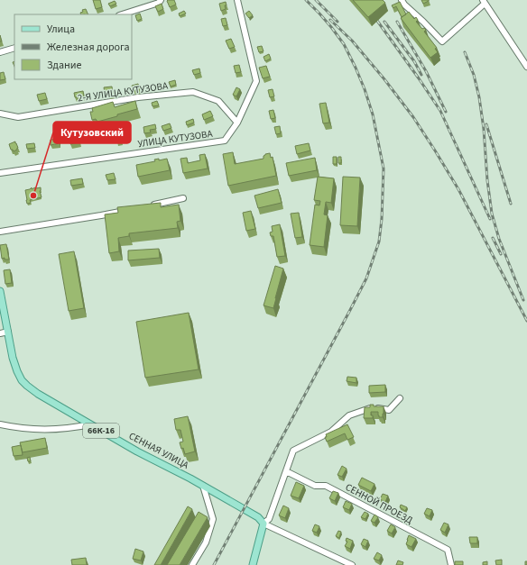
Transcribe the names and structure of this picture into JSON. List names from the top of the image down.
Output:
{
  "streets": {
    "main road": ["66К-16", "СЕННАЯ УЛИЦА"],
    "street": ["2-Я УЛИЦА КУТУЗОВА", "УЛИЦА КУТУЗОВА", "СЕННОЙ ПРОЕЗД"]
  },
  "crossings": [
    ["2-Я УЛИЦА КУТУЗОВА", "УЛИЦА КУТУЗОВА"]
  ],
  "places": ["Кутузовский"],
  "legend": ["Улица", "Железная дорога", "Здание"]
}
